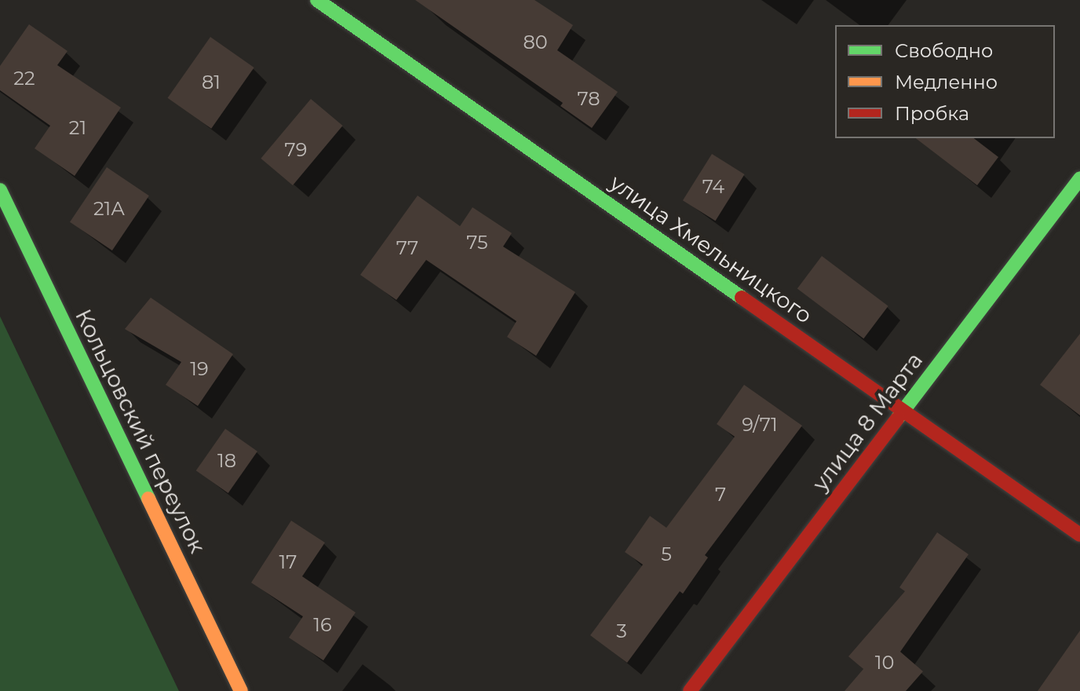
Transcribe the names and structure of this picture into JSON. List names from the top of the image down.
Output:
{
  "streets": {
    "street": ["улица Хмельницкого", "улица 8 Марта", "Кольцовский переулок"]
  },
  "crossings": [
    ["улица Хмельницкого", "улица 8 Марта"]
  ],
  "house_numbers": [
    "80",
    "22",
    "81",
    "78",
    "21",
    "79",
    "74",
    "21А",
    "75",
    "77",
    "19",
    "9/71",
    "18",
    "7",
    "5",
    "17",
    "16",
    "3",
    "10"
  ],
  "legend": ["Свободно", "Медленно", "Пробка"]
}
